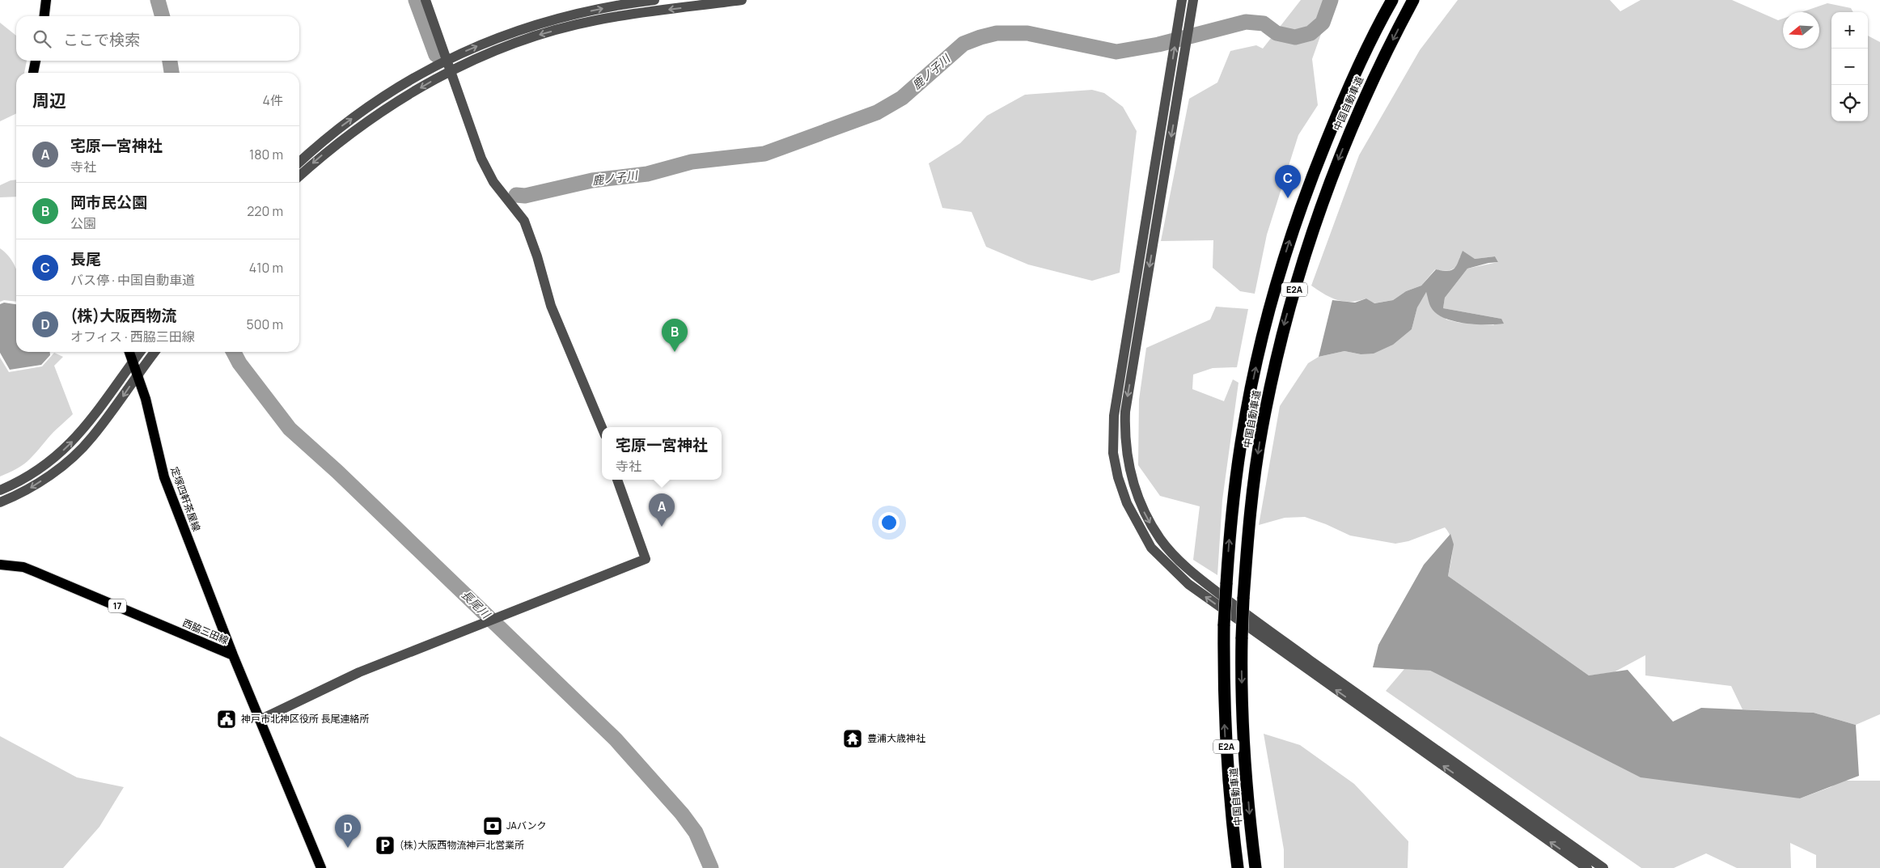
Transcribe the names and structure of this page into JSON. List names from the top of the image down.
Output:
{
  "streets": {
    "highway": ["中国自動車道", "E2A"],
    "main road": ["定塚四軒茶屋線", "17", "西脇三田線"]
  },
  "crossings": [
    ["定塚四軒茶屋線", "西脇三田線"]
  ],
  "water": ["鹿ノ子川", "長尾川"],
  "places": {
    "public building": ["神戸市北神区役所 長尾連絡所"],
    "temple": ["豊浦大歳神社"],
    "bank": ["JAバンク"],
    "parking": ["(株)大阪西物流神戸北営業所"]
  },
  "north": "left",
  "page": {
    "map_buttons": ["+", "−"],
    "search": "ここで検索",
    "heading": ["周辺", "4件"],
    "list": [
      {
        "mark": "A",
        "name": "宅原一宮神社",
        "note": "寺社",
        "value": "180 m"
      },
      {
        "mark": "B",
        "name": "岡市民公園",
        "note": "公園",
        "value": "220 m"
      },
      {
        "mark": "C",
        "name": "長尾",
        "note": "バス停 · 中国自動車道",
        "value": "410 m"
      },
      {
        "mark": "D",
        "name": "(株)大阪西物流",
        "note": "オフィス · 西脇三田線",
        "value": "500 m"
      }
    ],
    "pins": [
      "C",
      "B",
      "A",
      "D"
    ],
    "popup": ["宅原一宮神社", "寺社"]
  }
}
